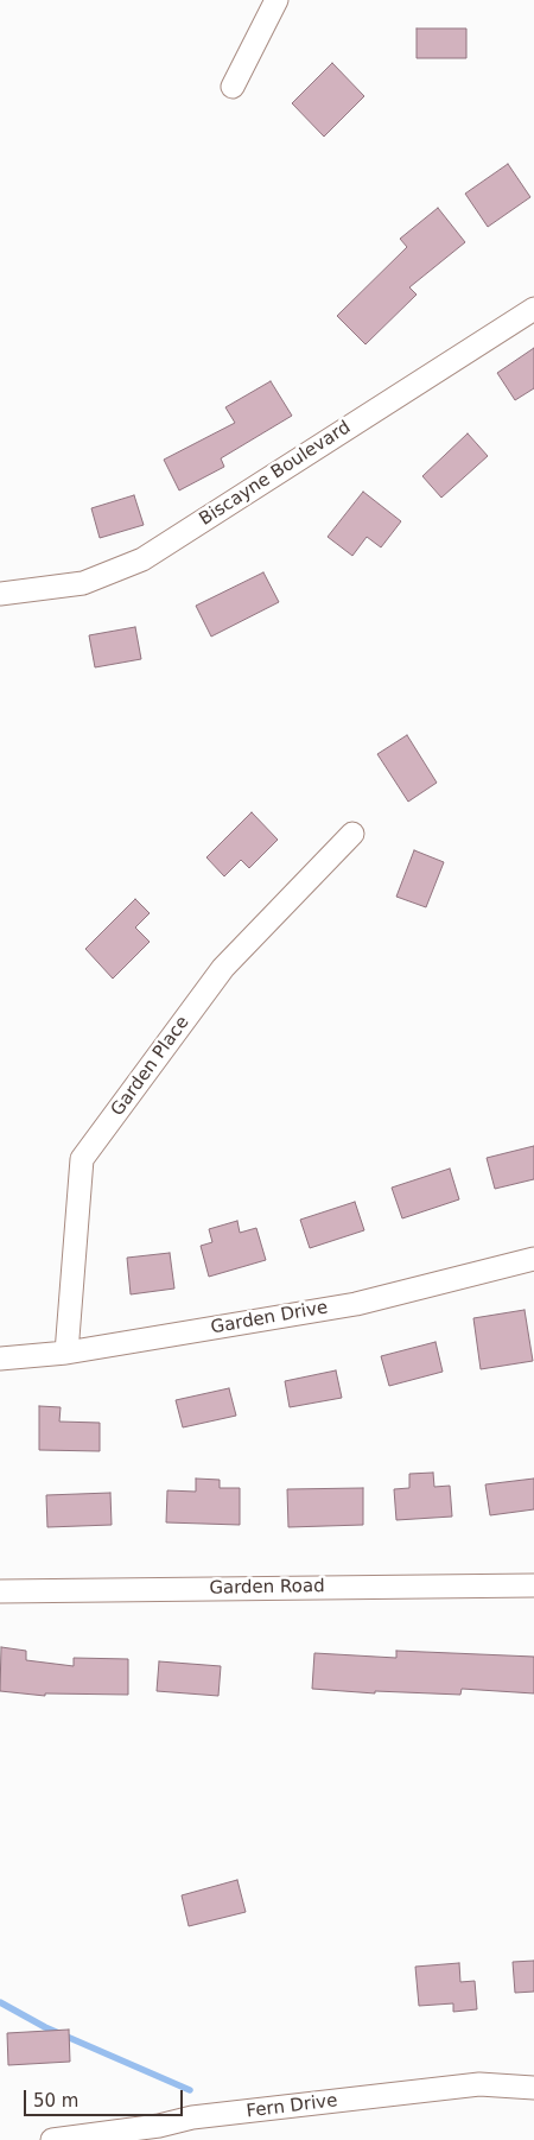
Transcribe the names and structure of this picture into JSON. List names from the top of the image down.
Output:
{
  "streets": {
    "street": [
      "Biscayne Boulevard",
      "Garden Place",
      "Garden Drive",
      "Garden Road",
      "Fern Drive"
    ]
  },
  "crossings": [
    ["Garden Place", "Garden Drive"]
  ],
  "scale_bar": "50 m"
}
